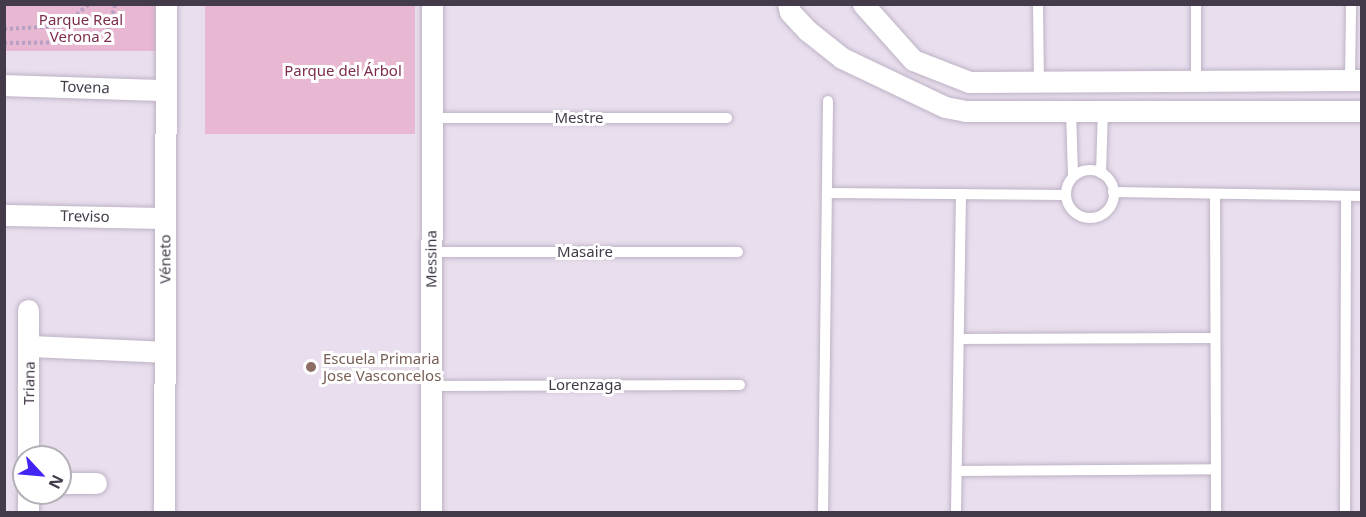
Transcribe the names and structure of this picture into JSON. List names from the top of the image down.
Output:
{
  "streets": {
    "street": [
      "Tovena",
      "Treviso",
      "Véneto",
      "Messina",
      "Triana"
    ],
    "lane": ["Mestre", "Masaire", "Lorenzaga"]
  },
  "crossings": [
    ["Tovena", "Véneto"],
    ["Mestre", "Messina"],
    ["Treviso", "Véneto"],
    ["Masaire", "Messina"],
    ["Messina", "Lorenzaga"]
  ],
  "parks": ["Parque Real Verona 2", "Parque del Árbol"],
  "places": ["Escuela Primaria Jose Vasconcelos"],
  "north": "bottom right"
}
